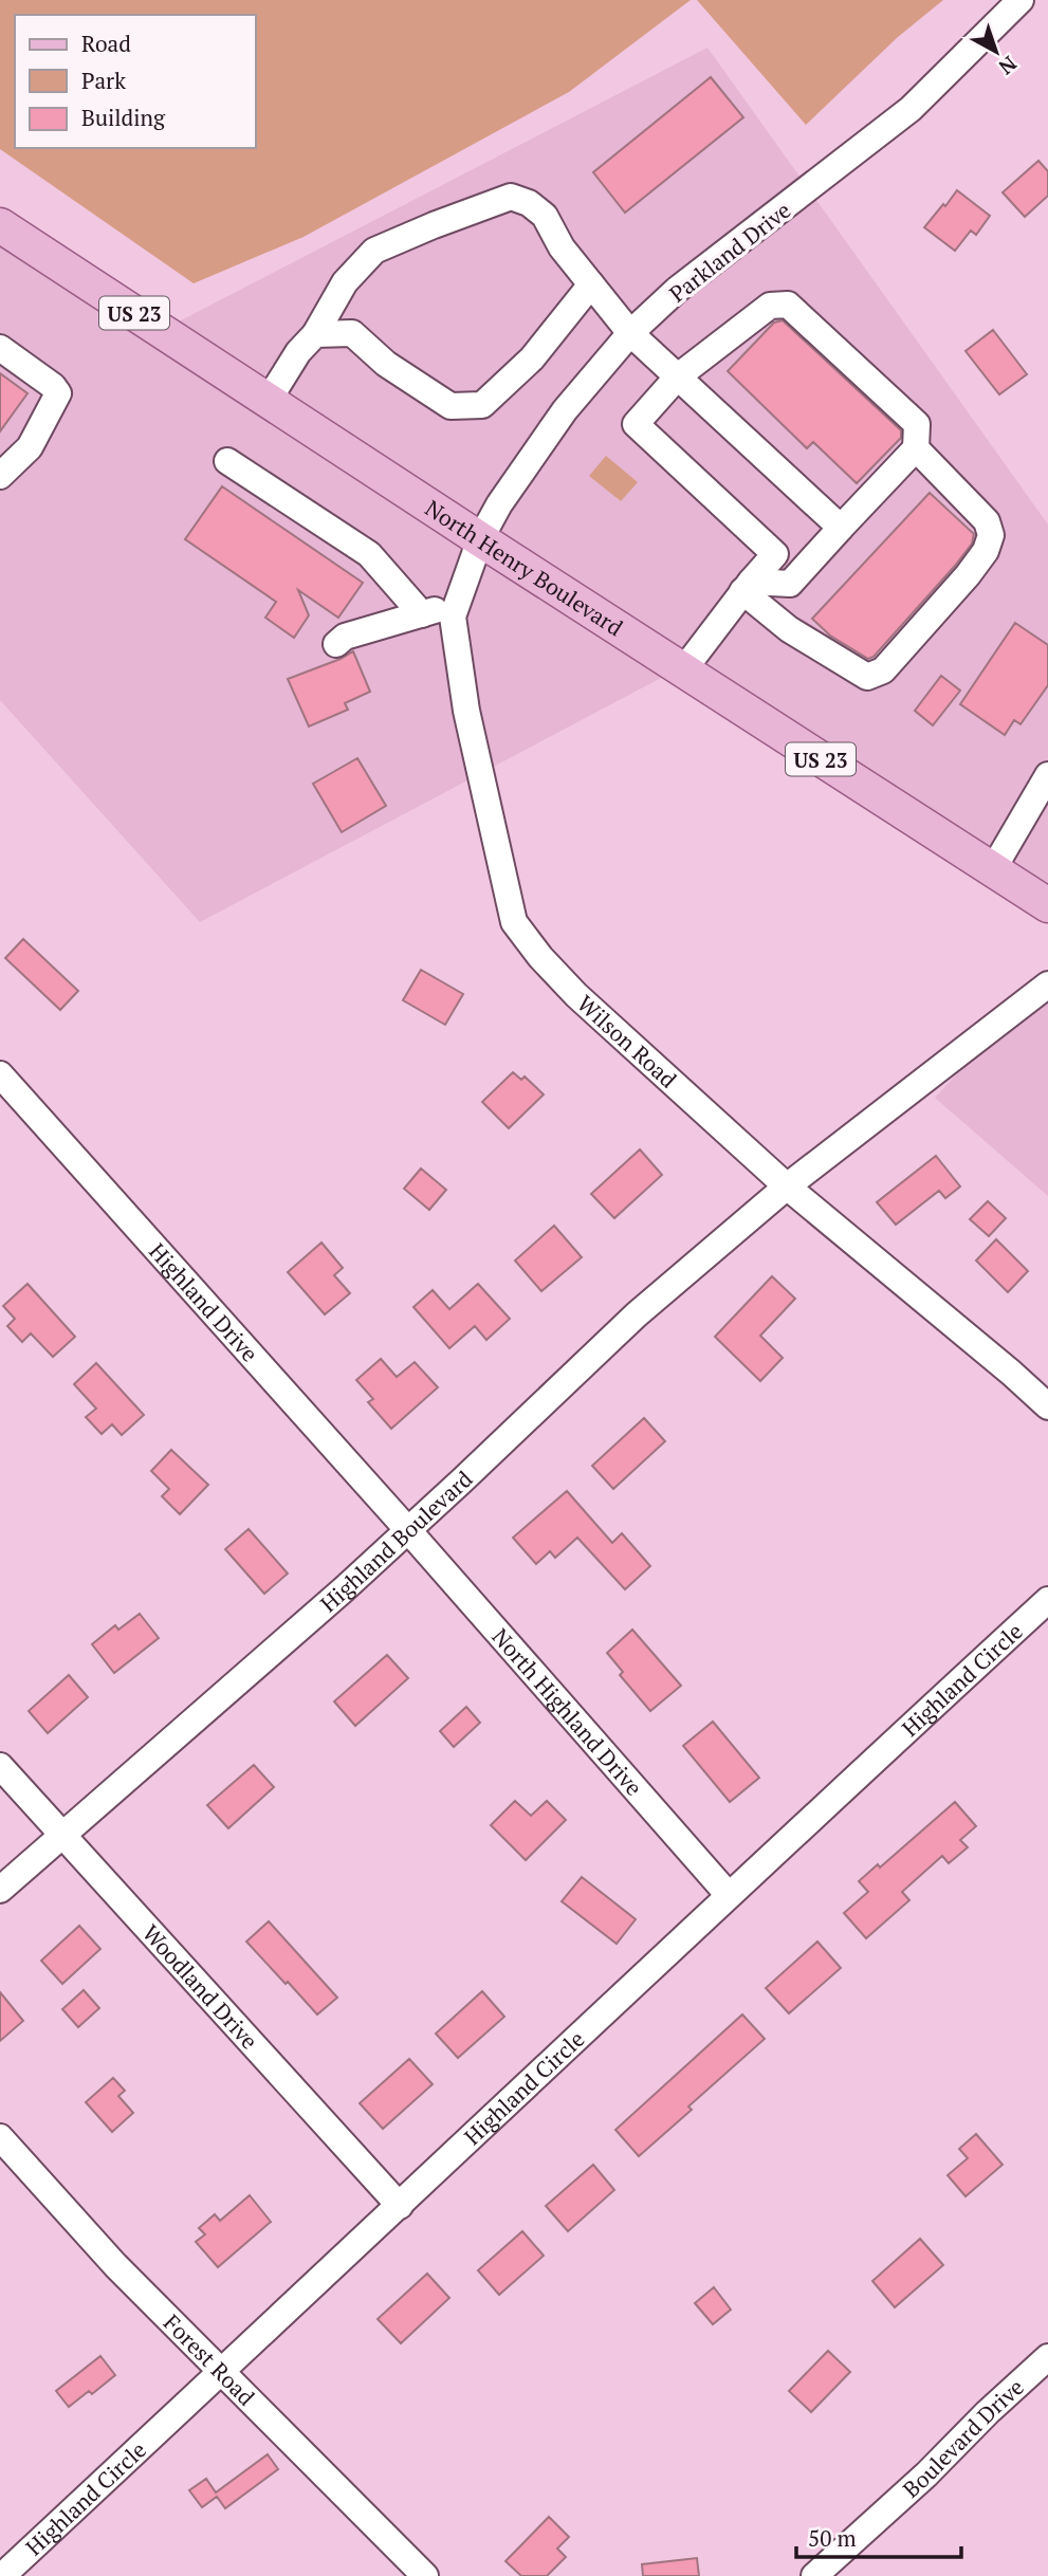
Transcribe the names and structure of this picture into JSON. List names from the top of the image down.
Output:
{
  "streets": {
    "main road": ["US 23", "North Henry Boulevard"],
    "street": [
      "Parkland Drive",
      "Wilson Road",
      "Highland Drive",
      "Highland Boulevard",
      "Highland Circle",
      "North Highland Drive",
      "Woodland Drive",
      "Forest Road",
      "Boulevard Drive"
    ]
  },
  "crossings": [
    ["Parkland Drive", "North Henry Boulevard"],
    ["Parkland Drive", "Wilson Road"],
    ["North Henry Boulevard", "Wilson Road"],
    ["Wilson Road", "Highland Boulevard"],
    ["Highland Drive", "Highland Boulevard"],
    ["Highland Drive", "North Highland Drive"],
    ["Highland Boulevard", "North Highland Drive"],
    ["Highland Boulevard", "Woodland Drive"],
    ["Highland Circle", "North Highland Drive"],
    ["Highland Circle", "Woodland Drive"],
    ["Highland Circle", "Forest Road"]
  ],
  "legend": ["Road", "Park", "Building"],
  "scale_bar": "50 m",
  "north": "bottom right"
}
